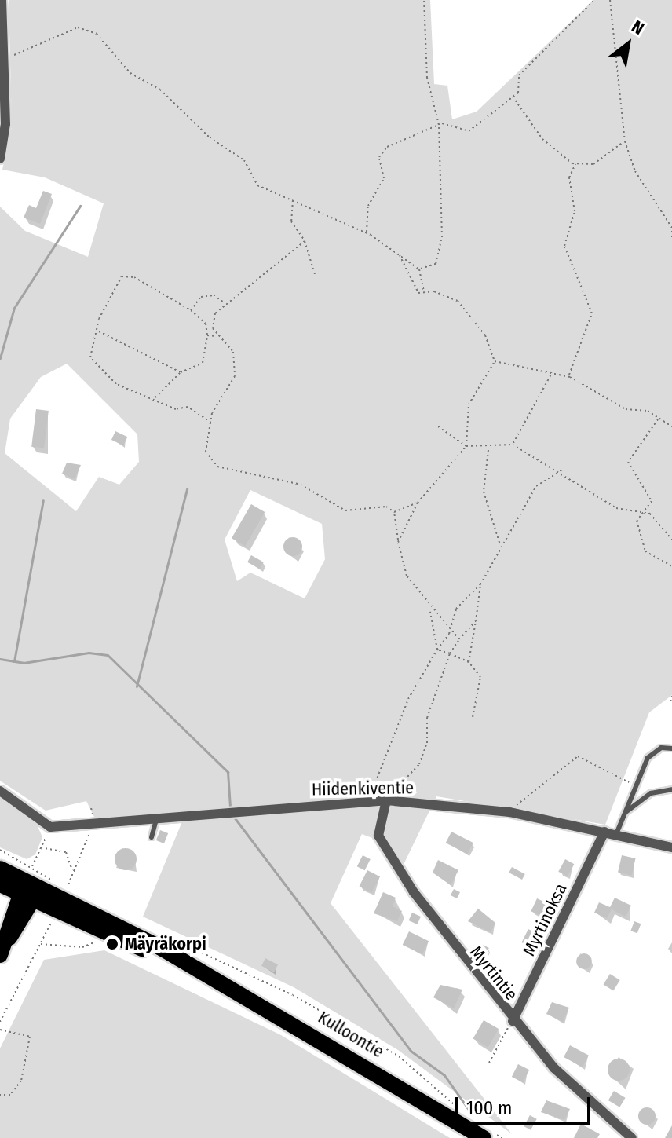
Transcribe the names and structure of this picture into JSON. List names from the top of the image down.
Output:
{
  "streets": {
    "main road": ["Kulloontie"],
    "street": ["Hiidenkiventie", "Myrtinoksa", "Myrtintie"]
  },
  "crossings": [
    ["Hiidenkiventie", "Myrtinoksa"],
    ["Hiidenkiventie", "Myrtintie"],
    ["Myrtinoksa", "Myrtintie"]
  ],
  "places": ["Mäyräkorpi"],
  "scale_bar": "100 m",
  "north": "top right"
}
